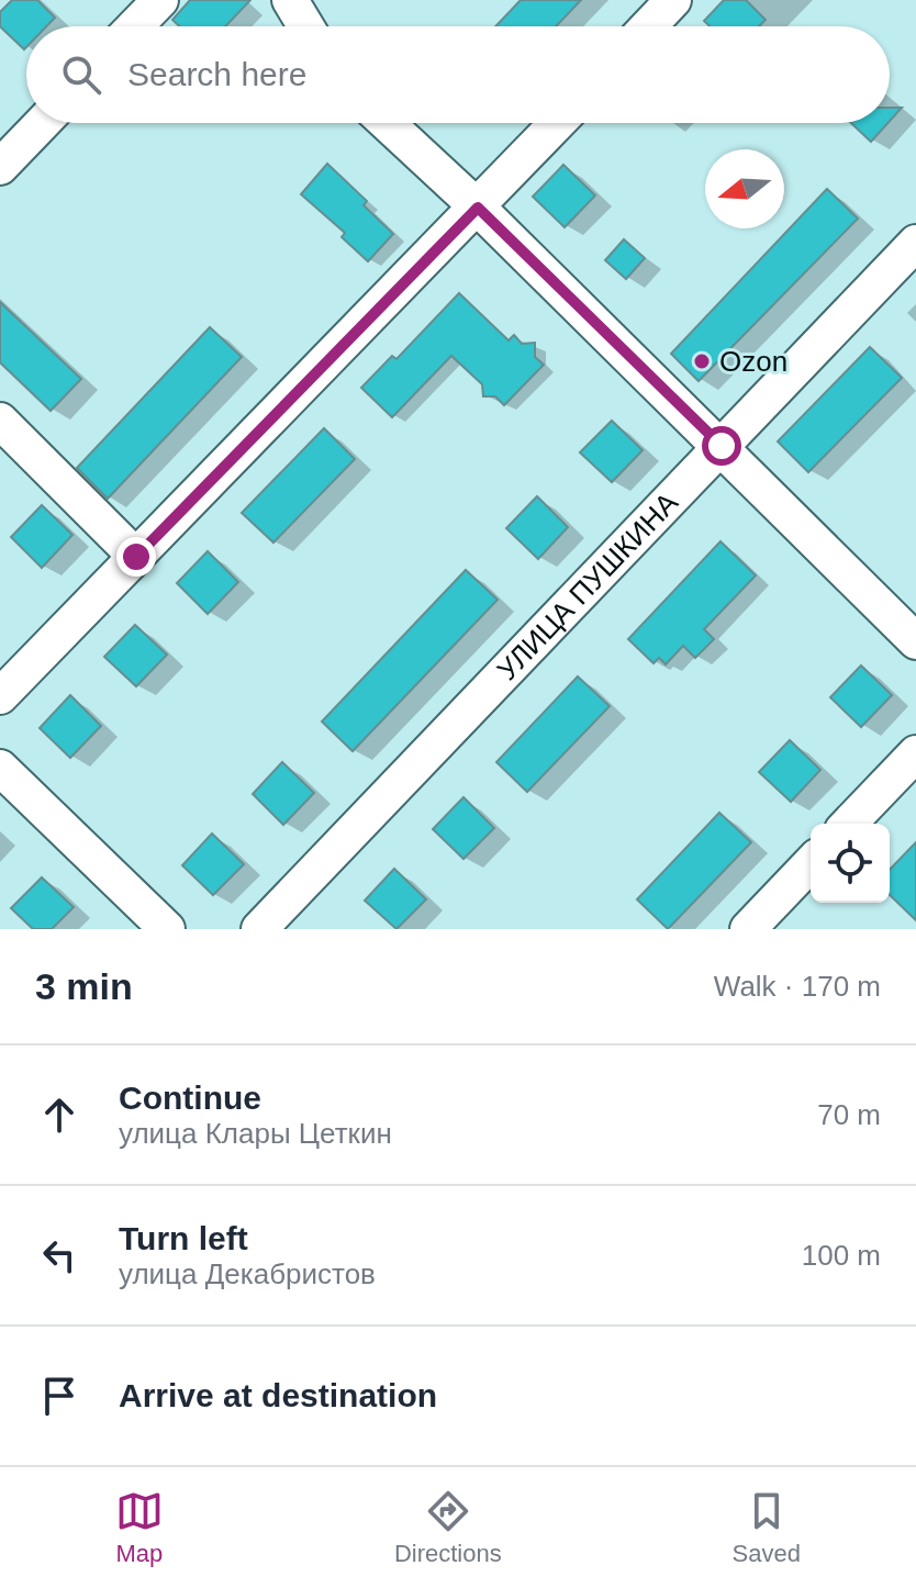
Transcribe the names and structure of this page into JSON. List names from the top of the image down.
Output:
{
  "streets": {
    "street": ["УЛИЦА ПУШКИНА"]
  },
  "places": ["Ozon"],
  "north": "left",
  "page": {
    "search": "Search here",
    "heading": ["3 min", "Walk · 170 m"],
    "list": [
      ["Continue", "улица Клары Цеткин", "70 m"],
      ["Turn left", "улица Декабристов", "100 m"],
      "Arrive at destination"
    ],
    "nav": ["Map", "Directions", "Saved"]
  }
}
